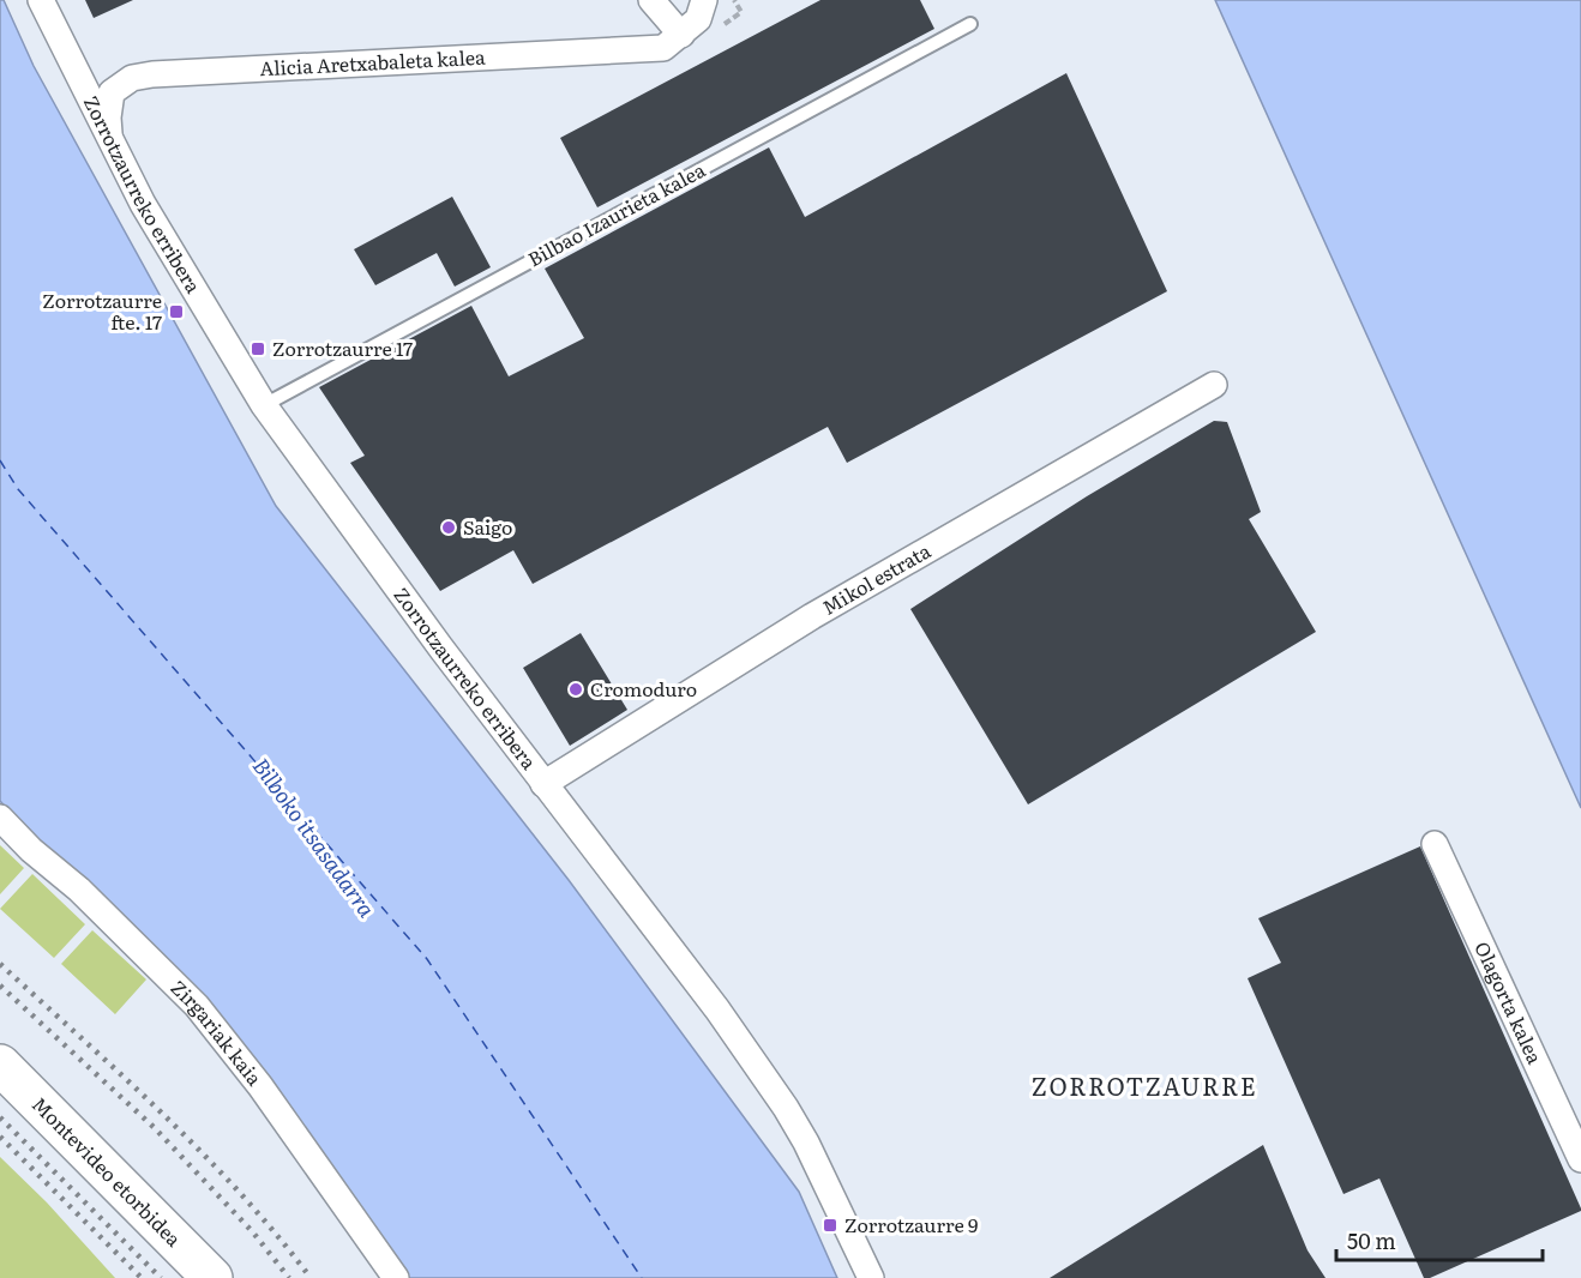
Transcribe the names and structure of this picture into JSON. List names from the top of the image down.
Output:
{
  "streets": {
    "main road": ["Montevideo etorbidea"],
    "street": [
      "Alicia Aretxabaleta kalea",
      "Zorrotzaurreko erribera",
      "Mikol estrata",
      "Olagorta kalea",
      "Zirgariak kaia"
    ],
    "lane": ["Bilbao Izaurieta kalea"]
  },
  "crossings": [
    ["Alicia Aretxabaleta kalea", "Zorrotzaurreko erribera"],
    ["Zorrotzaurreko erribera", "Bilbao Izaurieta kalea"],
    ["Zorrotzaurreko erribera", "Mikol estrata"]
  ],
  "districts": ["ZORROTZAURRE"],
  "water": ["Bilboko itsasadarra"],
  "places": {
    "transit": ["Zorrotzaurre fte. 17", "Zorrotzaurre 17", "Zorrotzaurre 9"],
    "other": ["Saigo", "Cromoduro"]
  },
  "scale_bar": "50 m"
}
